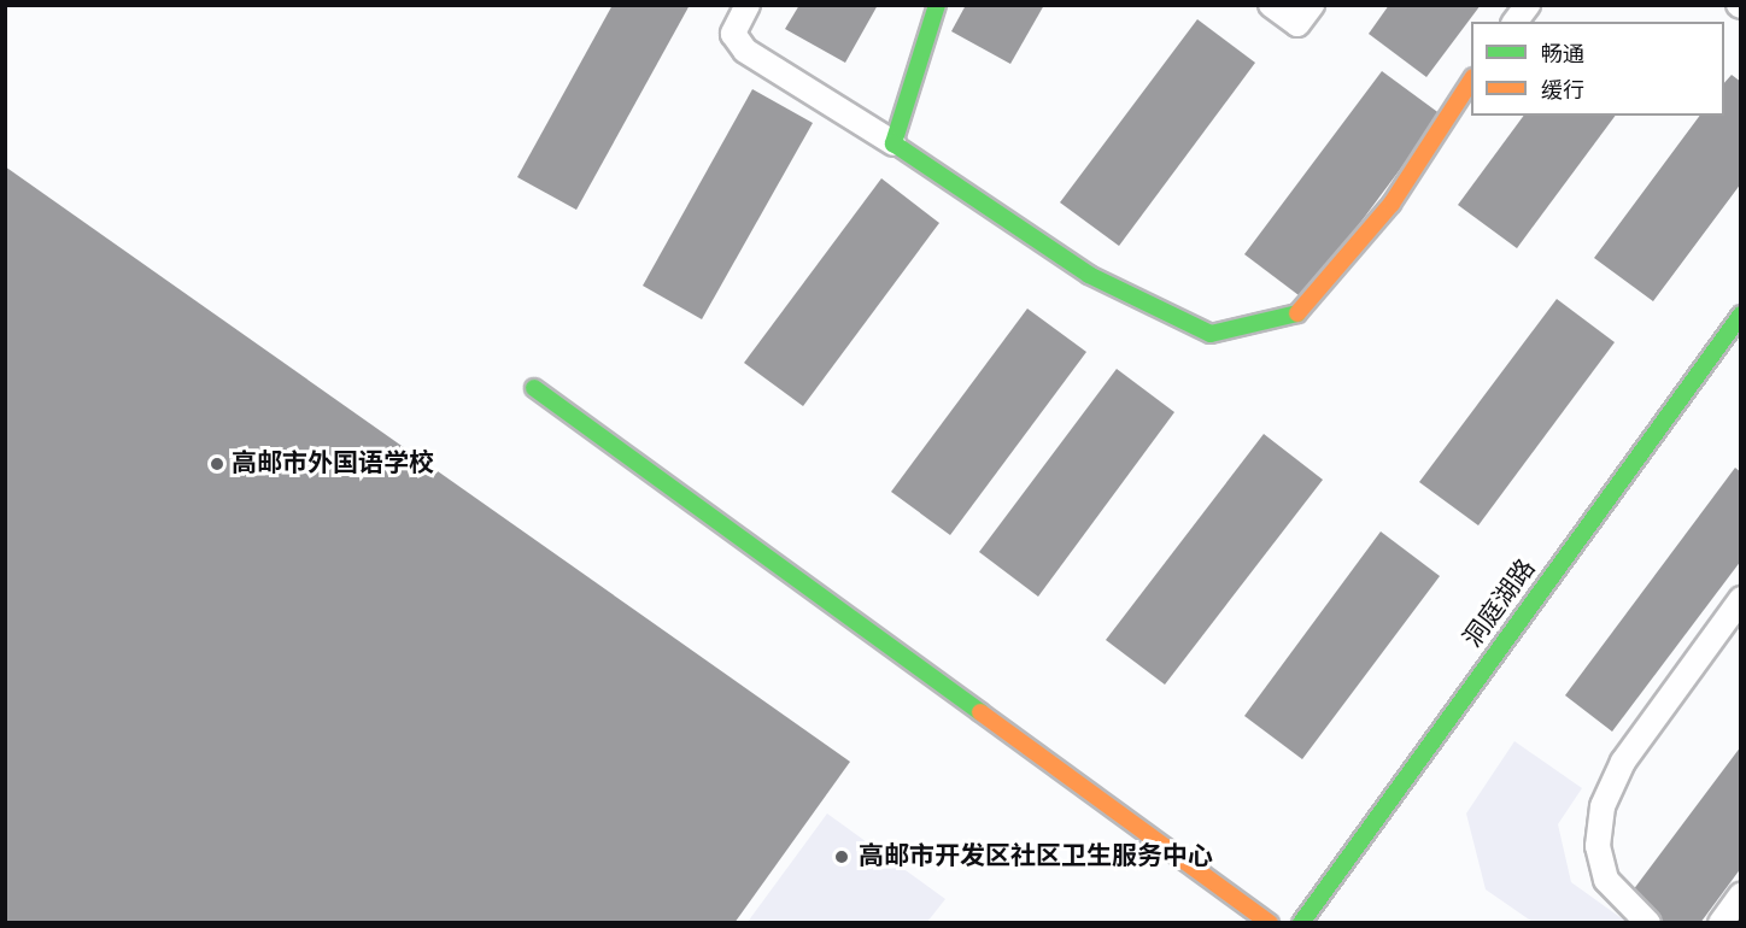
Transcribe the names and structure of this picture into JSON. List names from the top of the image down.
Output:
{
  "streets": {
    "street": ["洞庭湖路"]
  },
  "places": ["高邮市外国语学校", "高邮市开发区社区卫生服务中心"],
  "legend": ["畅通", "缓行"]
}
